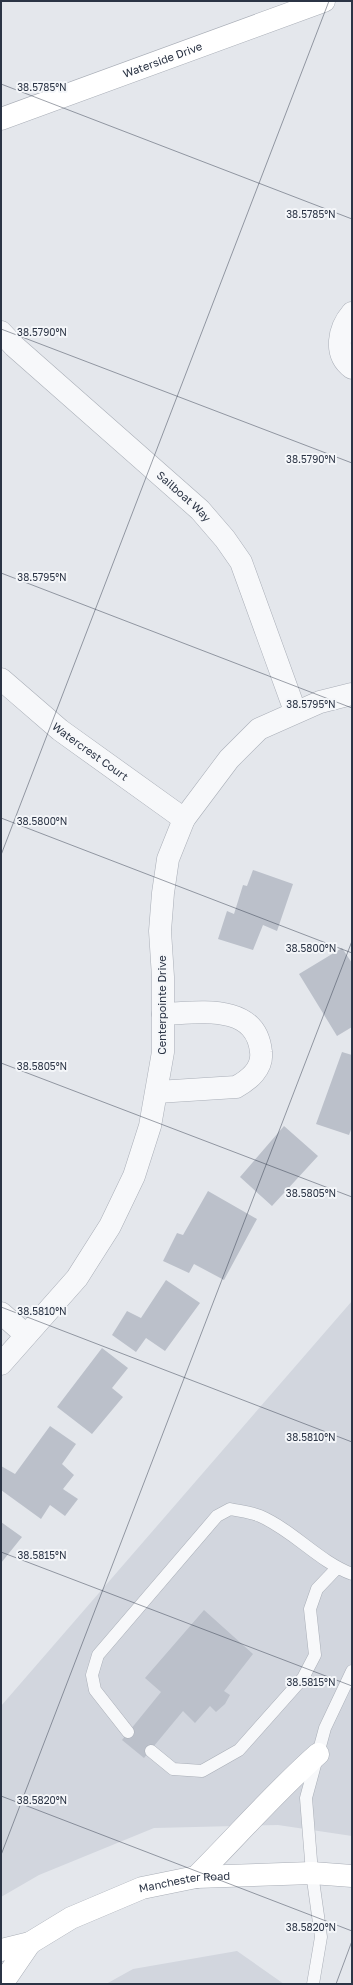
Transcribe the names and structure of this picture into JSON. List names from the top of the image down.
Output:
{
  "streets": {
    "street": [
      "Waterside Drive",
      "Sailboat Way",
      "Watercrest Court",
      "Centerpointe Drive",
      "Manchester Road"
    ]
  },
  "crossings": [
    ["Sailboat Way", "Centerpointe Drive"],
    ["Watercrest Court", "Centerpointe Drive"]
  ],
  "coordinates": [
    "38.5785°N",
    "38.5790°N",
    "38.5795°N",
    "38.5800°N",
    "38.5805°N",
    "38.5810°N",
    "38.5815°N",
    "38.5820°N"
  ]
}
